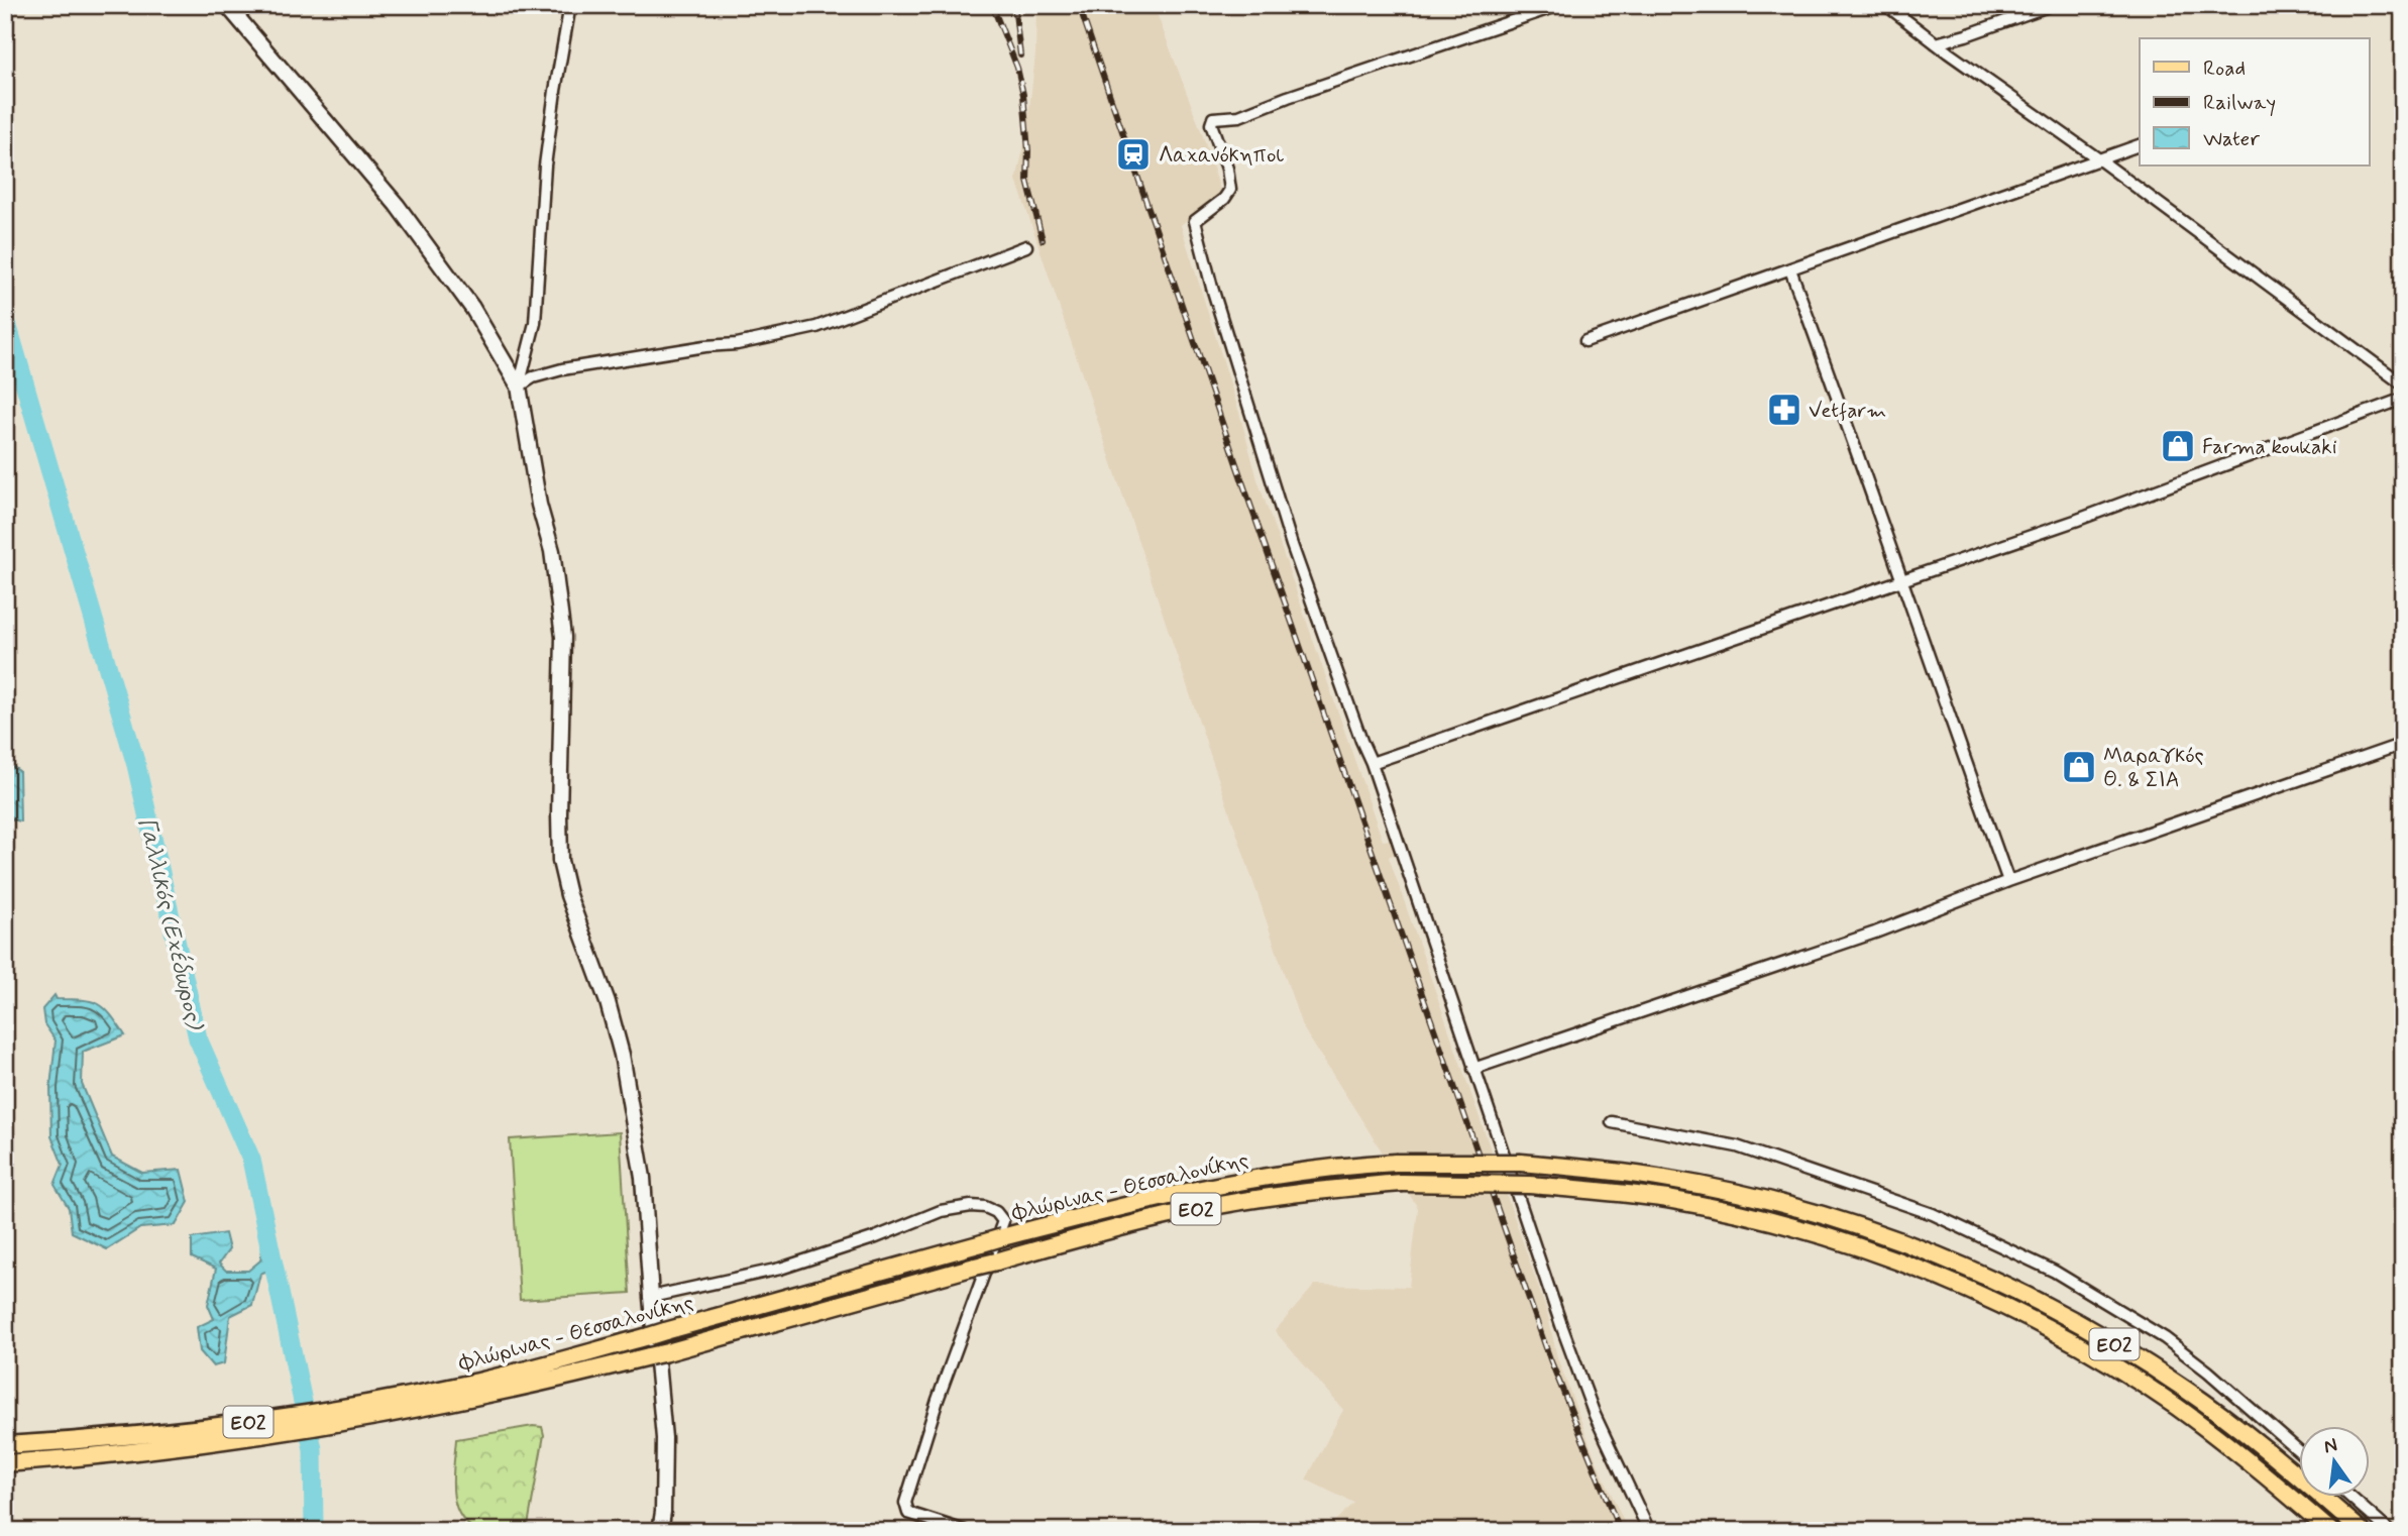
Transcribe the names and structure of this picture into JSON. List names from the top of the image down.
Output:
{
  "streets": {
    "main road": ["Φλώρινας - Θεσσαλονίκης", "ΕΟ2"]
  },
  "water": ["Γαλλικός (Εχέδωρος)"],
  "places": {
    "station": ["Λαχανόκηποι"],
    "pharmacy": ["Vetfarm"],
    "shop": ["Farma koukaki", "Μαραγκός Θ. & ΣΙΑ"]
  },
  "legend": ["Road", "Railway", "Water"],
  "north": "top"
}
